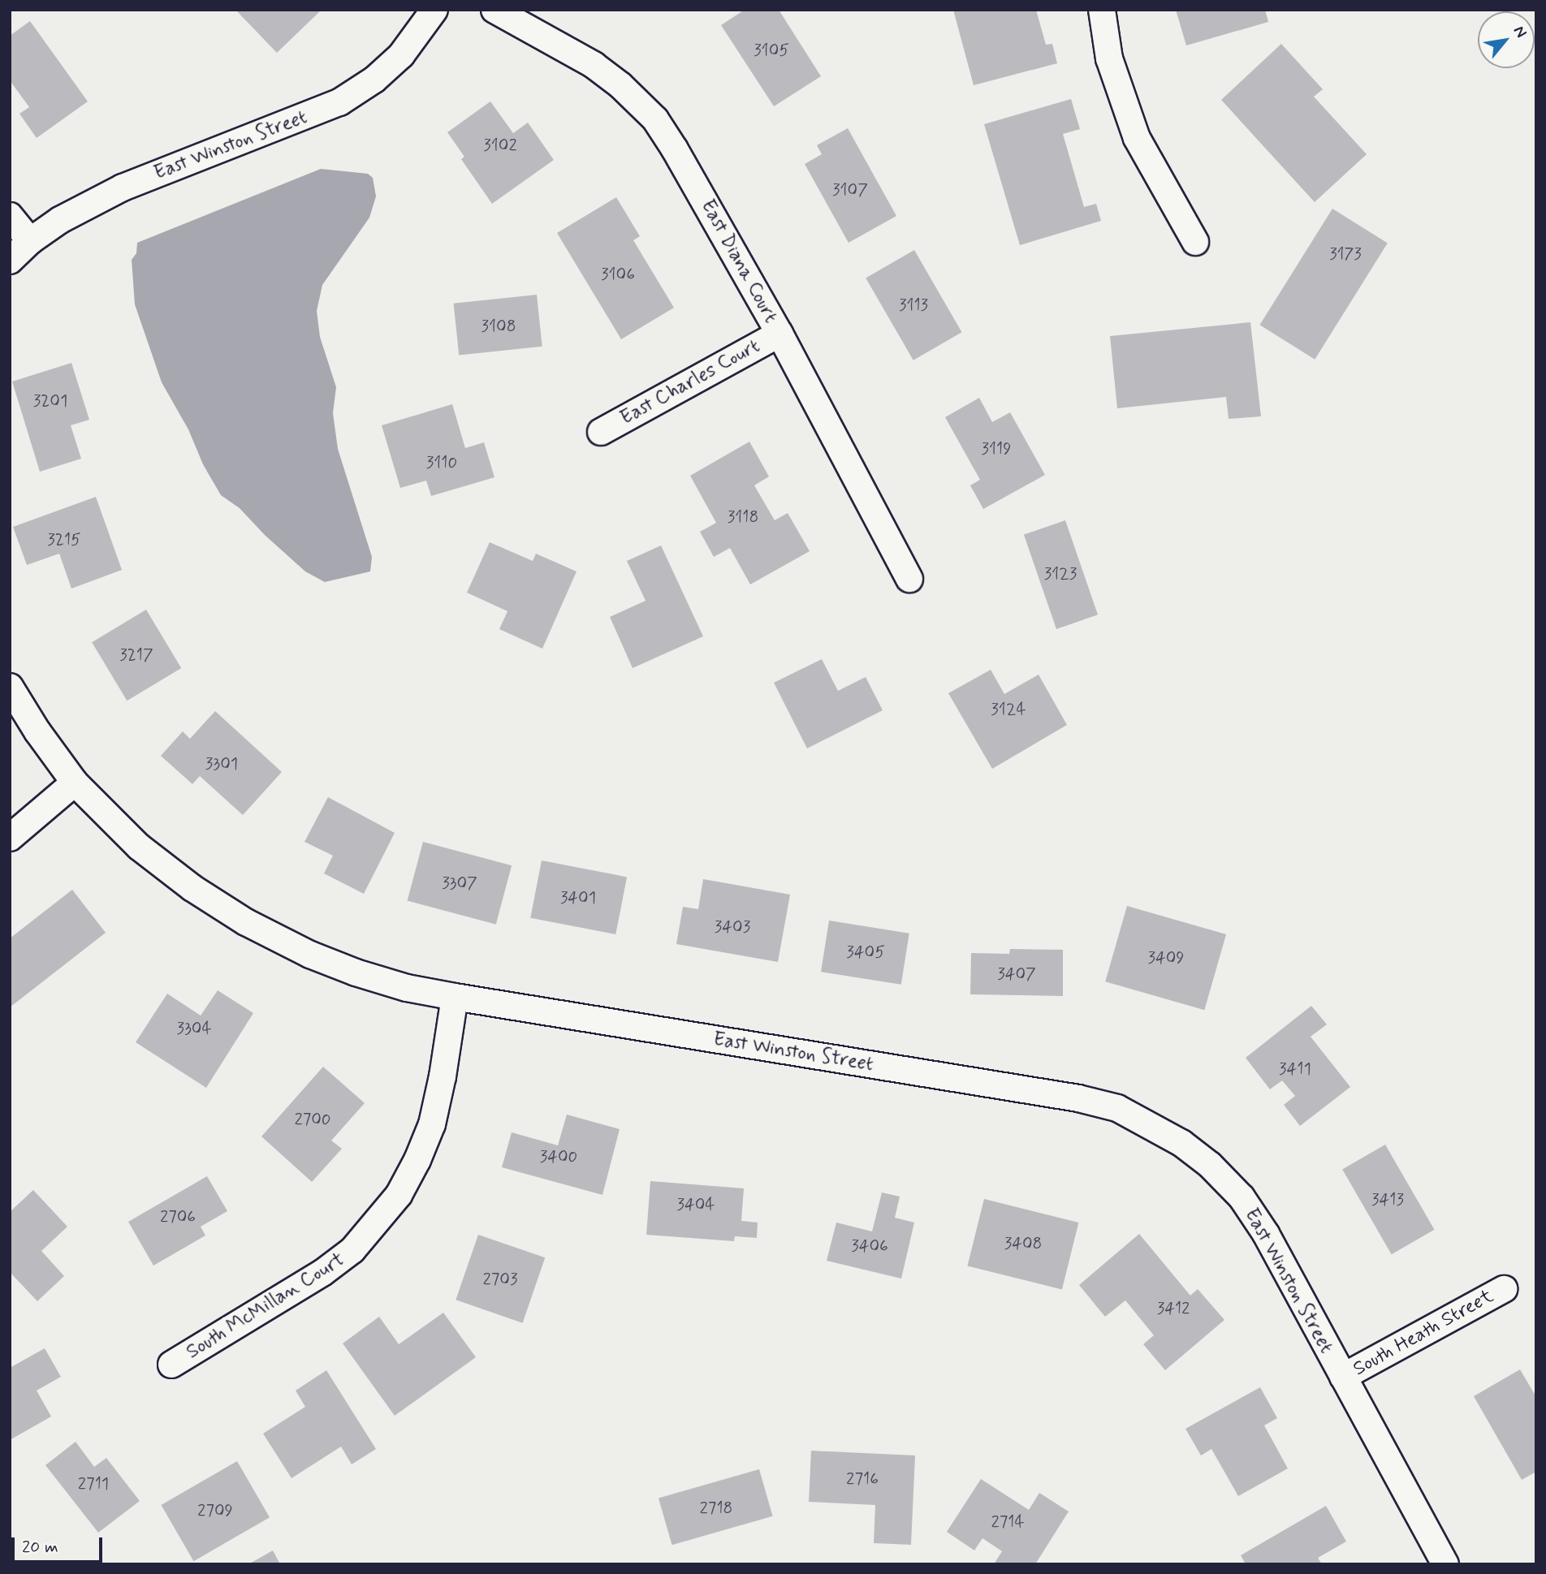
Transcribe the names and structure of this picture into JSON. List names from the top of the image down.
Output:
{
  "streets": {
    "street": [
      "East Winston Street",
      "East Diana Court",
      "East Charles Court",
      "South McMillan Court",
      "South Heath Street"
    ]
  },
  "crossings": [
    ["East Winston Street", "South McMillan Court"],
    ["East Winston Street", "South Heath Street"],
    ["East Diana Court", "East Charles Court"]
  ],
  "house_numbers": [
    "3105",
    "3102",
    "3107",
    "3173",
    "3106",
    "3113",
    "3108",
    "3201",
    "3119",
    "3110",
    "3118",
    "3215",
    "3123",
    "3217",
    "3124",
    "3301",
    "3307",
    "3401",
    "3403",
    "3405",
    "3409",
    "3407",
    "3304",
    "3411",
    "2700",
    "3400",
    "3413",
    "3404",
    "2706",
    "3408",
    "3406",
    "2703",
    "3412",
    "2716",
    "2711",
    "2718",
    "2709",
    "2714"
  ],
  "scale_bar": "20 m",
  "north": "top right"
}
